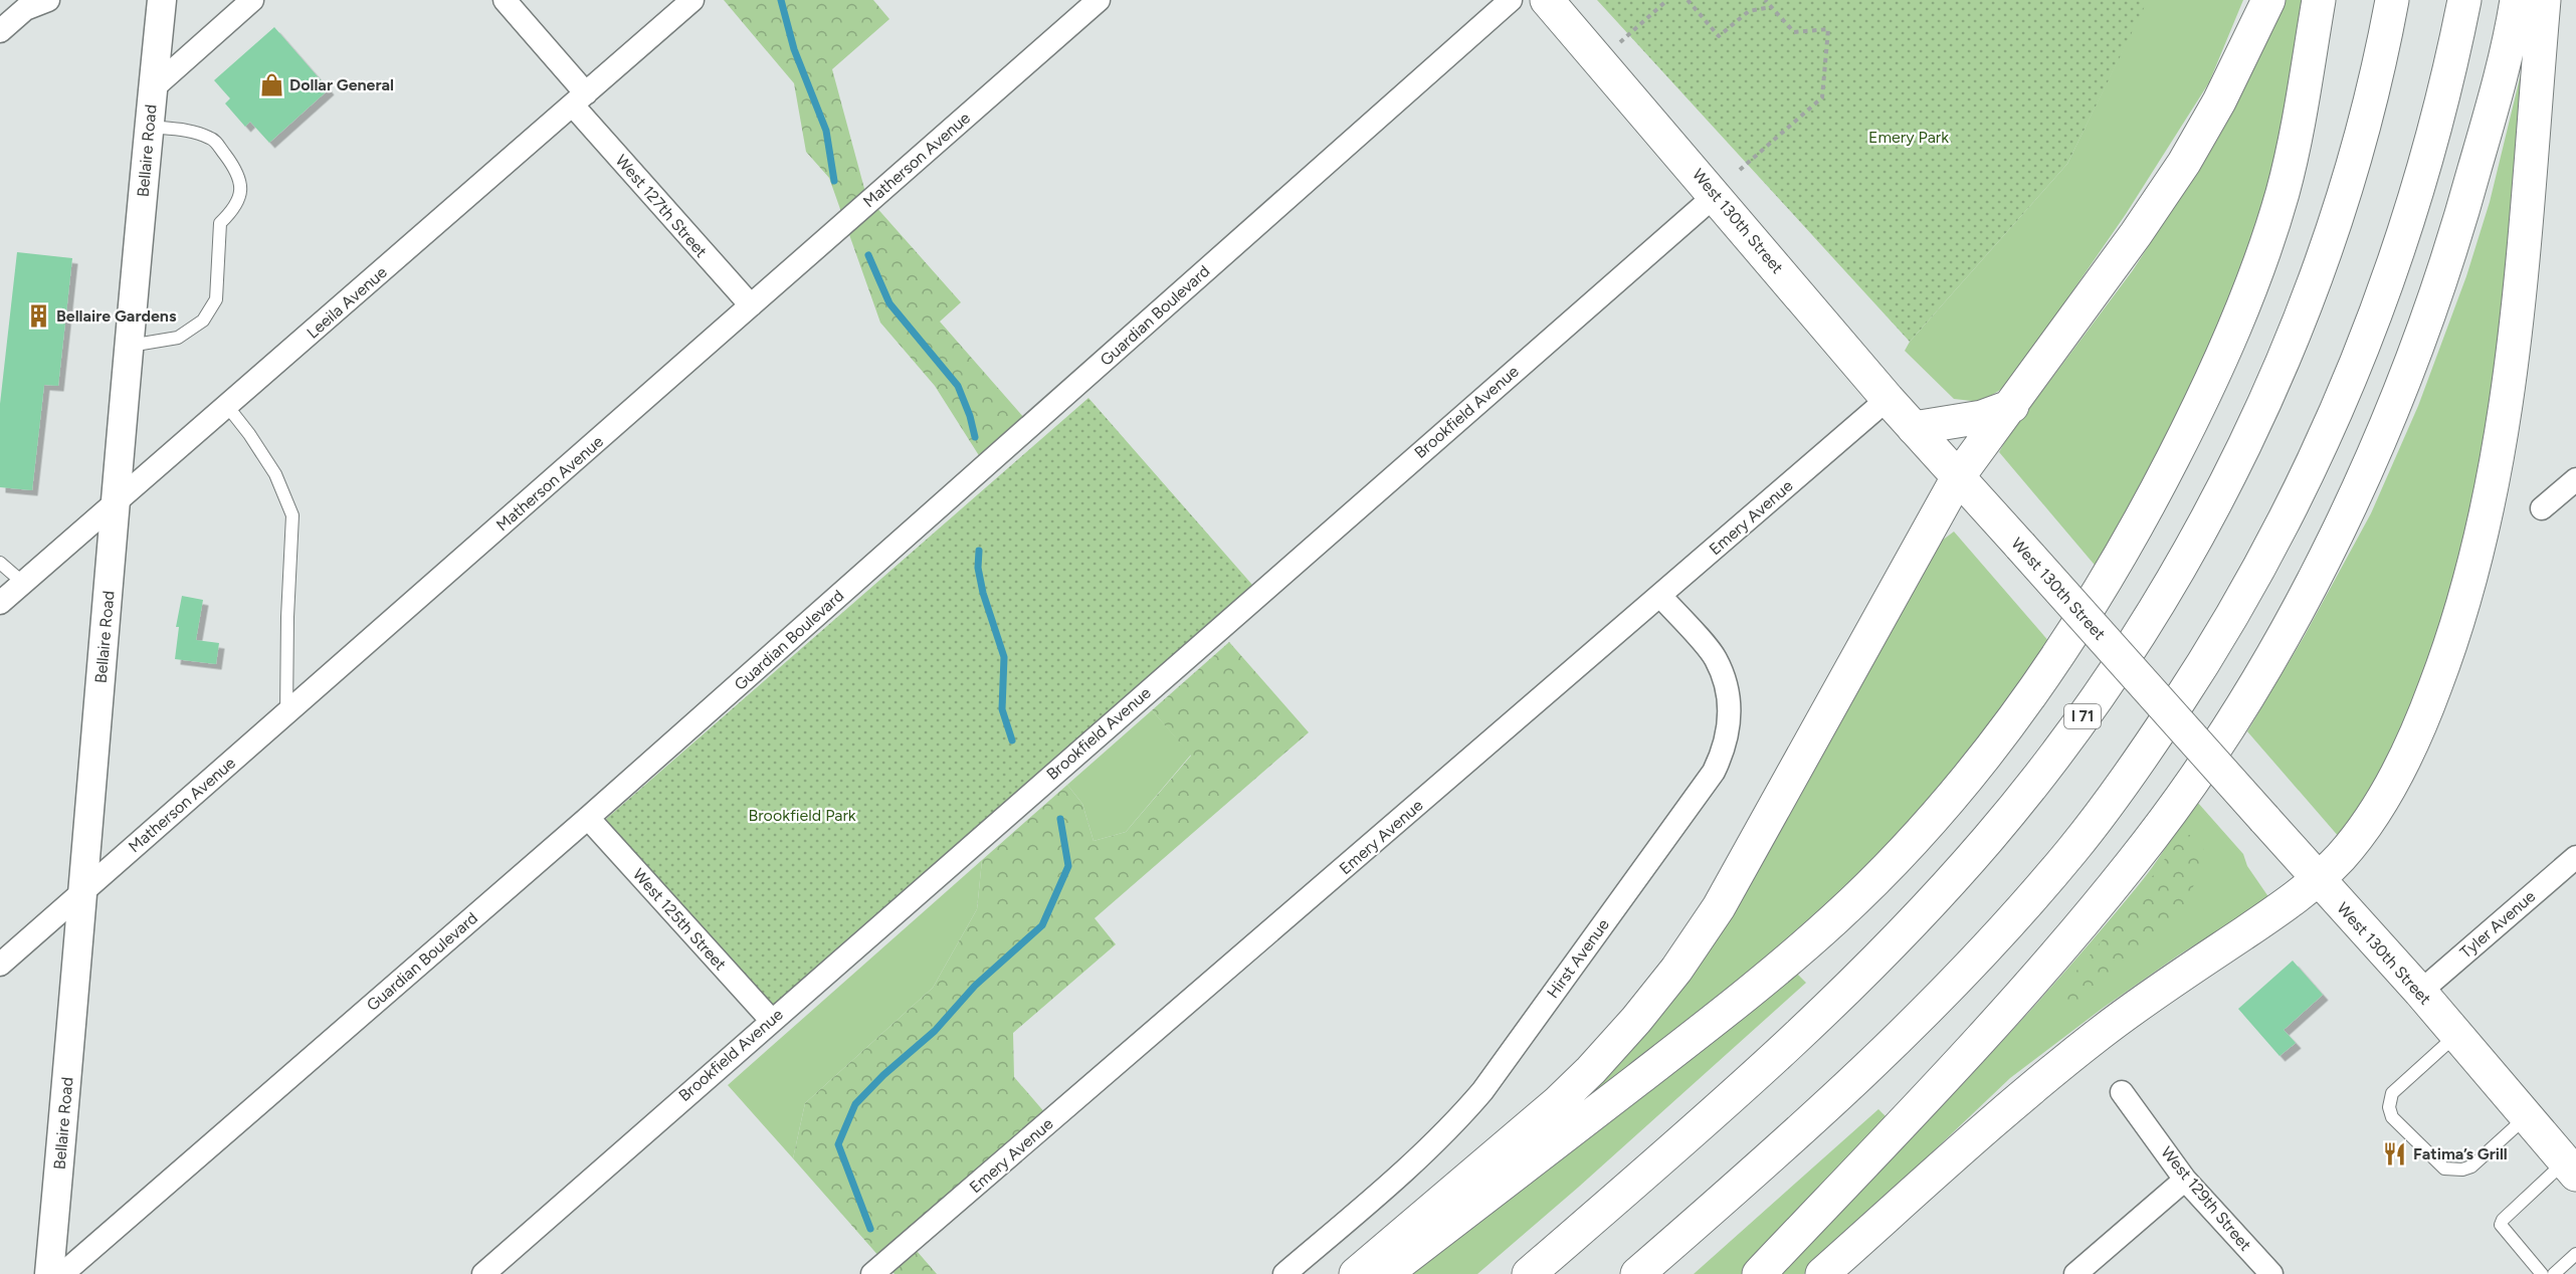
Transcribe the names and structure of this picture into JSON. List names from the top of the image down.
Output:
{
  "streets": {
    "main road": ["West 130th Street", "I 71"],
    "street": [
      "Bellaire Road",
      "Matherson Avenue",
      "West 127th Street",
      "Leeila Avenue",
      "Guardian Boulevard",
      "Brookfield Avenue",
      "Emery Avenue",
      "West 125th Street",
      "Tyler Avenue",
      "Hirst Avenue",
      "West 129th Street"
    ]
  },
  "crossings": [
    ["Bellaire Road", "Matherson Avenue"],
    ["Bellaire Road", "Leeila Avenue"],
    ["Matherson Avenue", "West 127th Street"],
    ["West 127th Street", "Leeila Avenue"],
    ["West 130th Street", "Brookfield Avenue"],
    ["West 130th Street", "Emery Avenue"],
    ["West 130th Street", "Tyler Avenue"],
    ["Guardian Boulevard", "West 125th Street"],
    ["Brookfield Avenue", "West 125th Street"],
    ["Emery Avenue", "Hirst Avenue"]
  ],
  "parks": ["Emery Park", "Brookfield Park"],
  "places": {
    "shop": ["Dollar General"],
    "building": ["Bellaire Gardens"],
    "restaurant": ["Fatima’s Grill"]
  }
}
